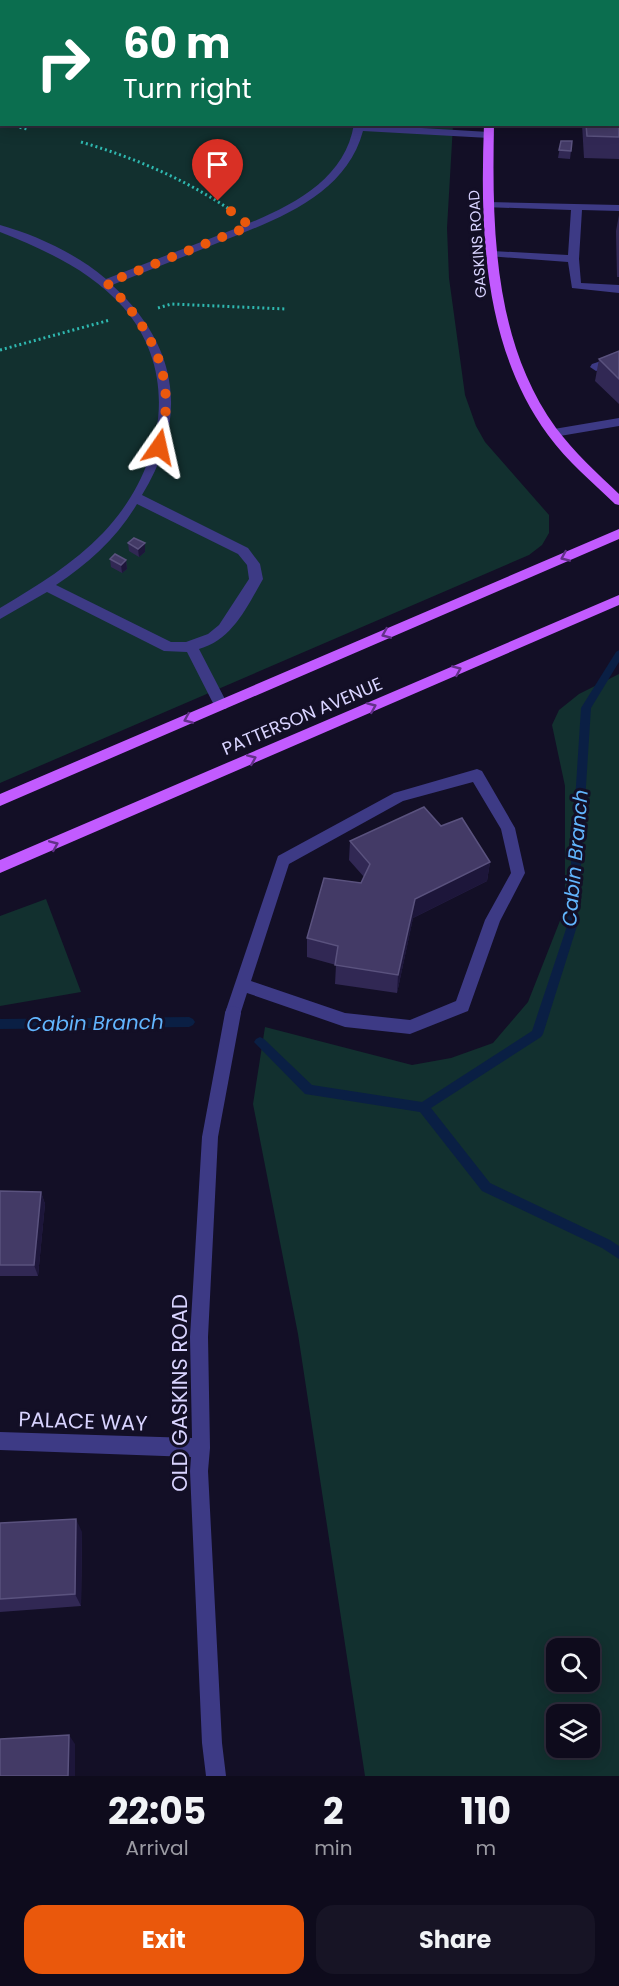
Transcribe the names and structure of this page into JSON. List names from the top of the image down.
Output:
{
  "streets": {
    "main road": ["GASKINS ROAD", "PATTERSON AVENUE"],
    "street": ["OLD GASKINS ROAD", "PALACE WAY"]
  },
  "crossings": [
    ["OLD GASKINS ROAD", "PALACE WAY"]
  ],
  "water": ["Cabin Branch"],
  "page": {
    "turn": ["60 m", "Turn right"],
    "eta": [
      "22:05",
      "Arrival",
      "2",
      "min",
      "110",
      "m"
    ],
    "buttons": ["Exit", "Share"]
  }
}
